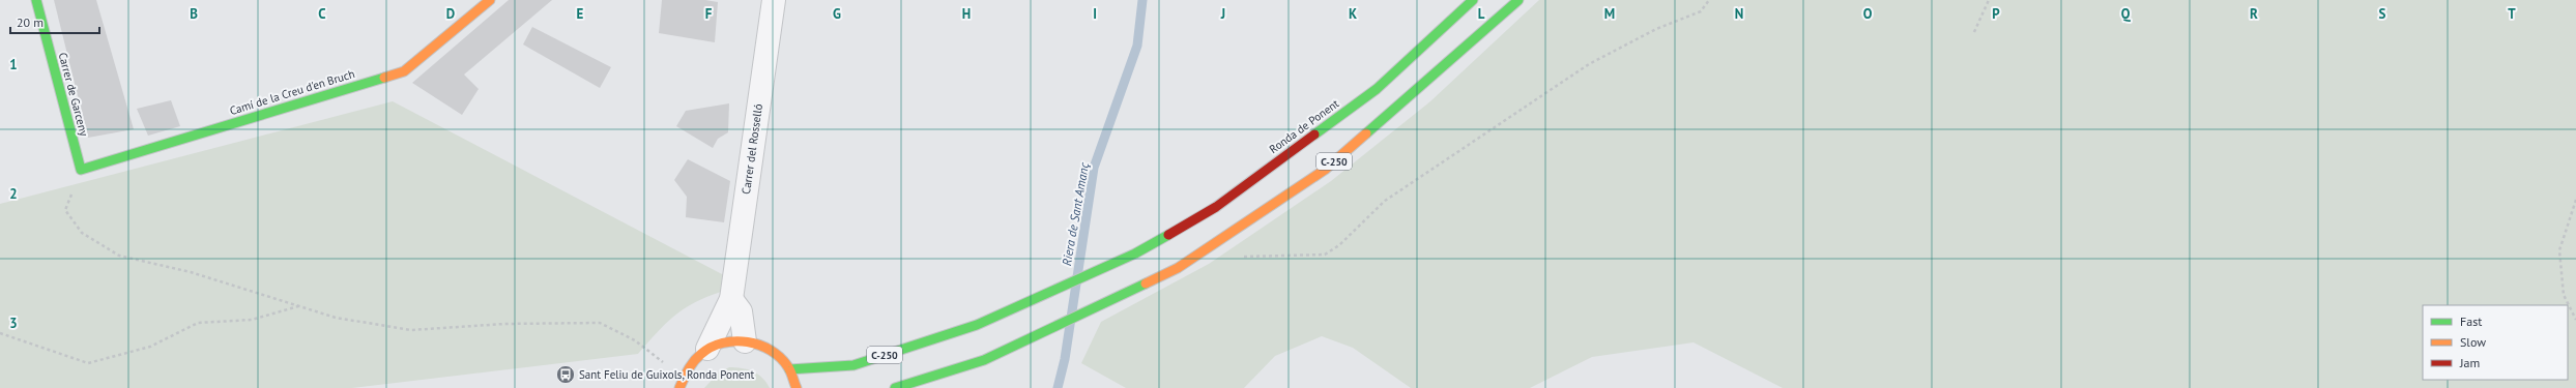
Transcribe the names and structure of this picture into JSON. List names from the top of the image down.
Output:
{
  "streets": {
    "main road": [
      "Camí de la Creu d'en Bruch",
      "Carrer de Garceny",
      "Ronda de Ponent",
      "C-250"
    ],
    "street": ["Carrer del Rosselló"]
  },
  "crossings": [
    ["Camí de la Creu d'en Bruch", "Carrer de Garceny"]
  ],
  "water": ["Riera de Sant Amanç"],
  "places": {
    "bus stop": ["Sant Feliu de Guixols, Ronda Ponent"]
  },
  "legend": ["Fast", "Slow", "Jam"],
  "scale_bar": "20 m",
  "grid": {
    "columns": [
      "B",
      "C",
      "D",
      "E",
      "F",
      "G",
      "H",
      "I",
      "J",
      "K",
      "L",
      "M",
      "N",
      "O",
      "P",
      "Q",
      "R",
      "S",
      "T"
    ],
    "rows": ["1", "2", "3"]
  }
}
